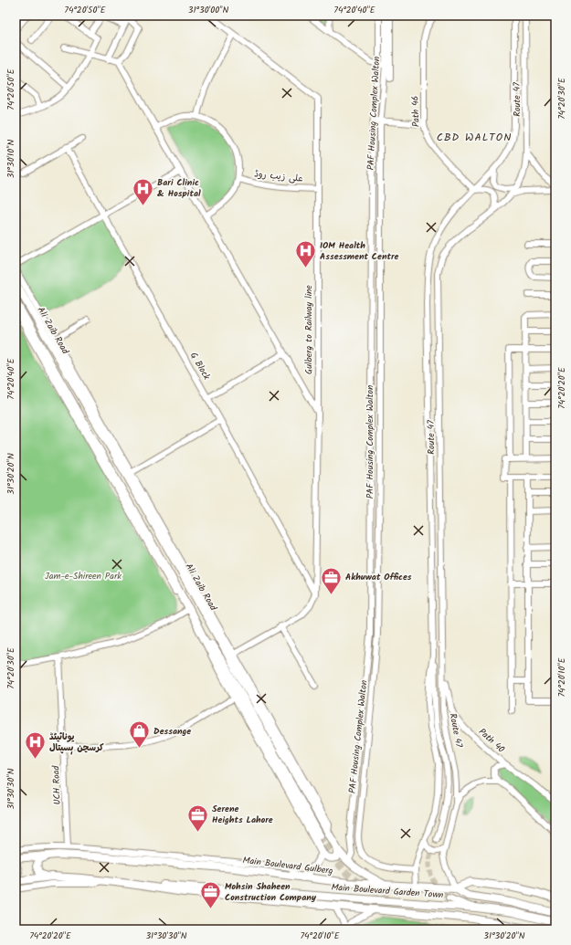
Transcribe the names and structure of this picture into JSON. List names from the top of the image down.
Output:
{
  "streets": {
    "main road": ["Ali Zaib Road", "Main Boulevard Gulberg", "Main Boulevard Garden Town"],
    "street": [
      "Route 47",
      "Path 46",
      "PAF Housing Complex Walton",
      "علی زیب روڈ",
      "Gulberg to Railway line",
      "G Block",
      "Path 40",
      "UCH Road"
    ]
  },
  "crossings": [
    ["Route 47", "Path 46"],
    ["Route 47", "PAF Housing Complex Walton"],
    ["Route 47", "Path 40"],
    ["Route 47", "Main Boulevard Gulberg"],
    ["Route 47", "Main Boulevard Garden Town"],
    ["PAF Housing Complex Walton", "Ali Zaib Road"],
    ["علی زیب روڈ", "Gulberg to Railway line"],
    ["Gulberg to Railway line", "G Block"],
    ["Ali Zaib Road", "Main Boulevard Gulberg"],
    ["Main Boulevard Gulberg", "Main Boulevard Garden Town"]
  ],
  "districts": ["CBD WALTON"],
  "parks": ["Jam-e-Shireen Park"],
  "places": {
    "hospital": ["Bari Clinic & Hospital", "IOM Health Assessment Centre", "یونائیٹڈ کرسچن ہسپتال"],
    "office": ["Akhuwat Offices", "Serene Heights Lahore", "Mohsin Shaheen Construction Company"],
    "shop": ["Dessange"]
  },
  "coordinates": [
    "74°20'50\"E",
    "31°30'00\"N",
    "74°20'40\"E",
    "74°20'30\"E",
    "31°30'10\"N",
    "74°20'20\"E",
    "31°30'20\"N",
    "74°20'10\"E",
    "31°30'30\"N"
  ]
}
